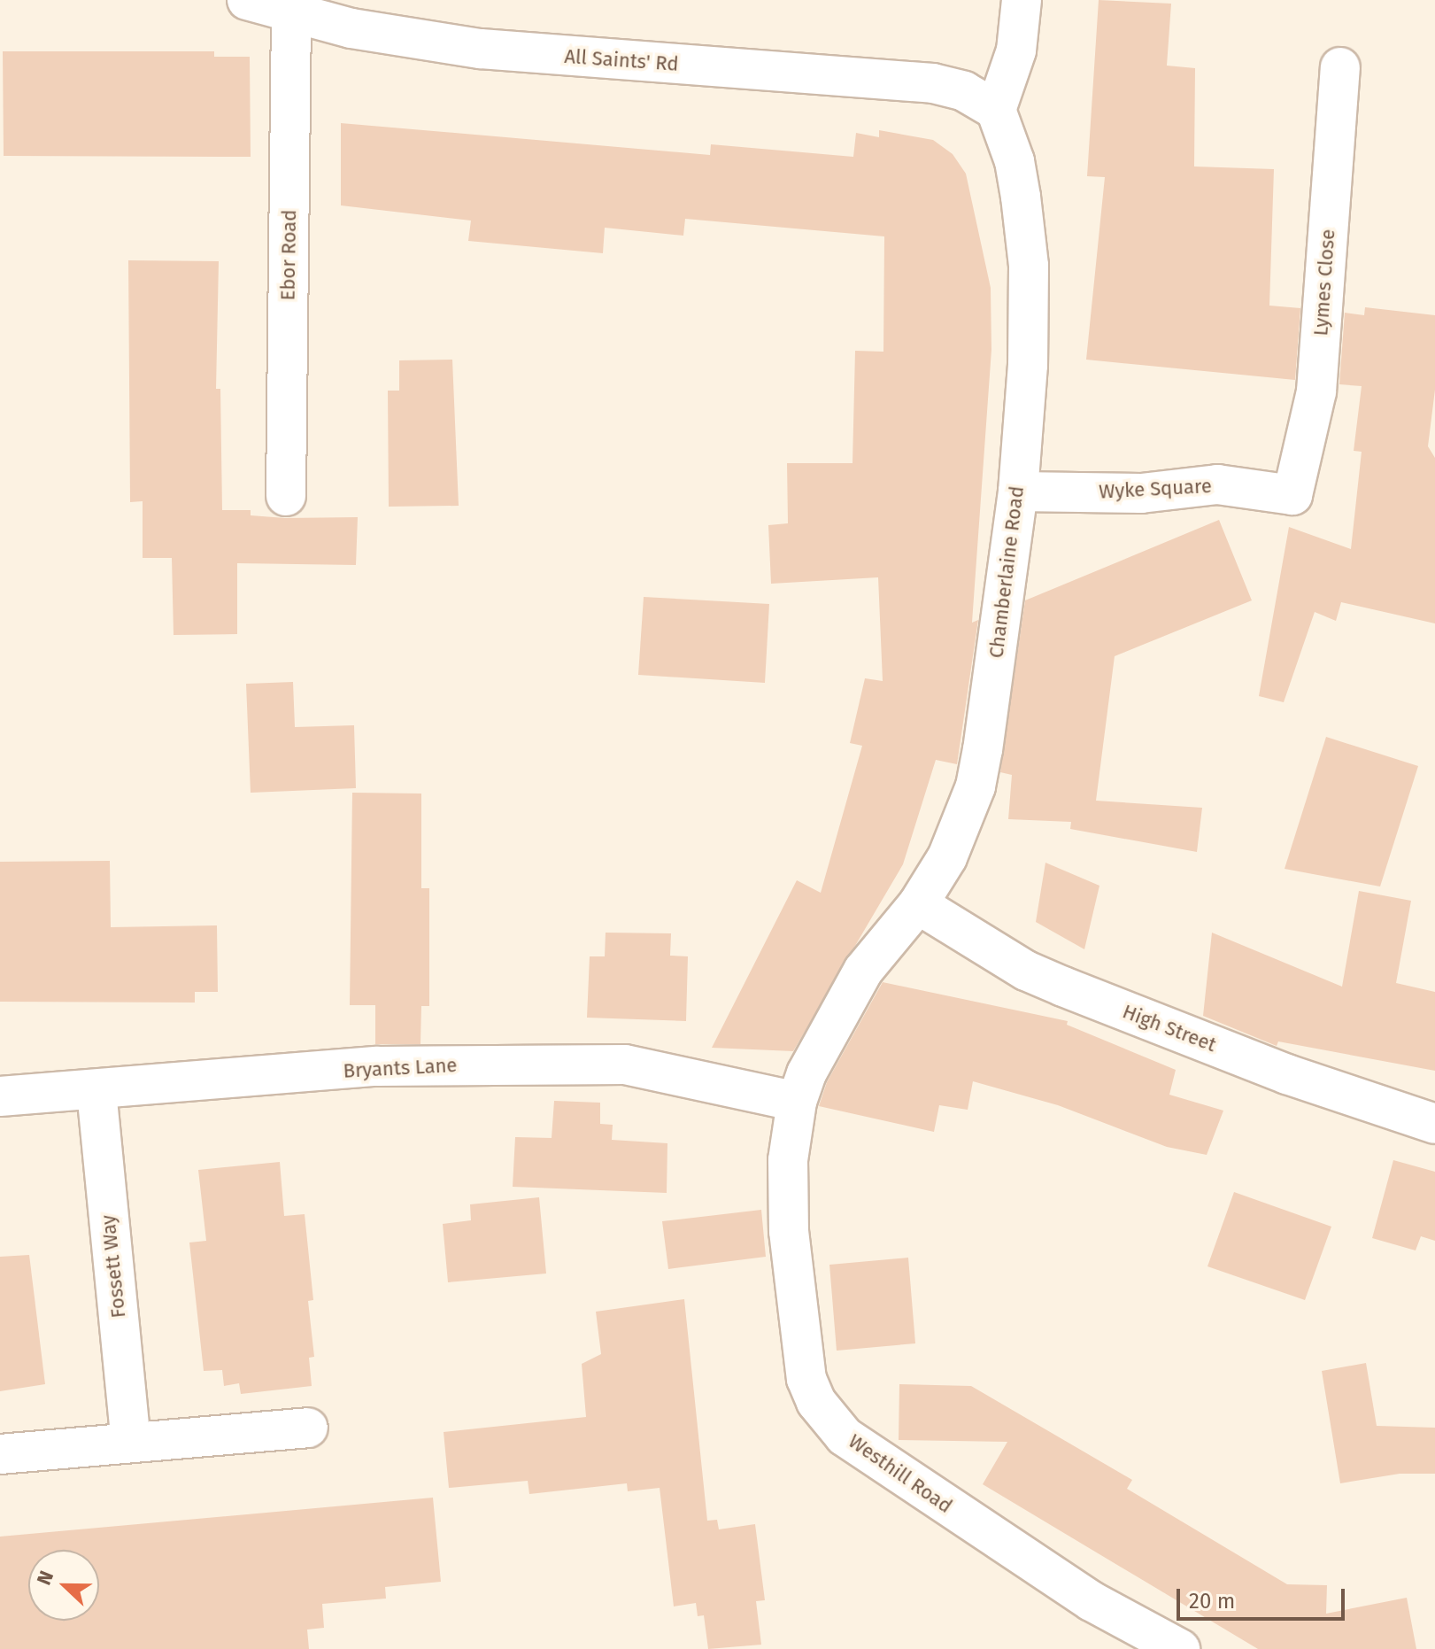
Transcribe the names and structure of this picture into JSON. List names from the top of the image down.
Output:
{
  "streets": {
    "street": [
      "All Saints' Rd",
      "Ebor Road",
      "Lymes Close",
      "Wyke Square",
      "Chamberlaine Road",
      "High Street",
      "Bryants Lane",
      "Fossett Way",
      "Westhill Road"
    ]
  },
  "crossings": [
    ["All Saints' Rd", "Ebor Road"],
    ["All Saints' Rd", "Chamberlaine Road"],
    ["Lymes Close", "Wyke Square"],
    ["Wyke Square", "Chamberlaine Road"],
    ["Chamberlaine Road", "High Street"],
    ["Chamberlaine Road", "Bryants Lane"],
    ["Chamberlaine Road", "Westhill Road"],
    ["Bryants Lane", "Fossett Way"],
    ["Bryants Lane", "Westhill Road"]
  ],
  "scale_bar": "20 m",
  "north": "left"
}
